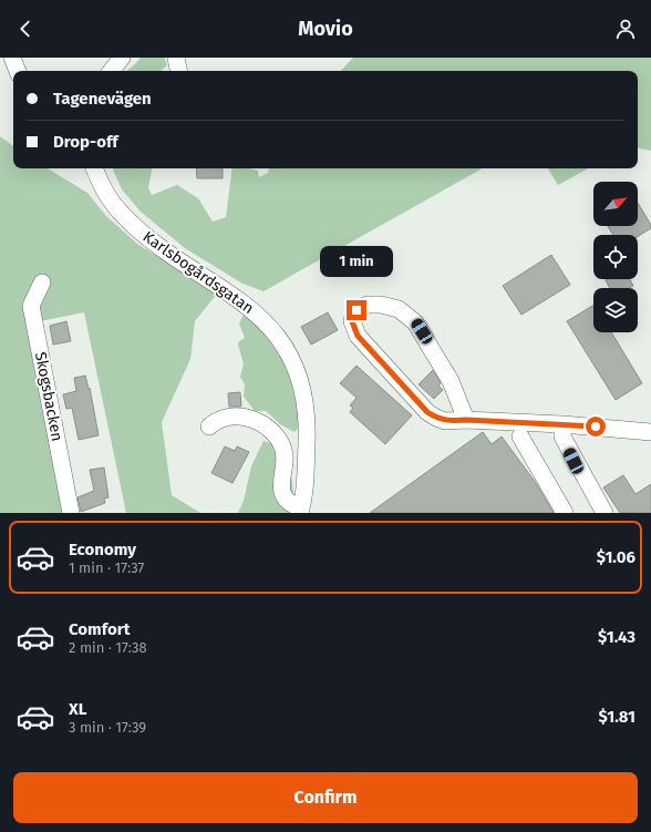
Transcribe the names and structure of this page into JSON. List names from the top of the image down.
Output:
{
  "streets": {
    "street": ["Karlsbogårdsgatan", "Skogsbacken"]
  },
  "north": "top right",
  "page": {
    "header": "Movio",
    "banner": ["Tagenevägen", "Drop-off"],
    "bubble": "1 min",
    "list": [
      {
        "name": "Economy",
        "note": "1 min · 17:37",
        "value": "$1.06"
      },
      {
        "name": "Comfort",
        "note": "2 min · 17:38",
        "value": "$1.43"
      },
      {
        "name": "XL",
        "note": "3 min · 17:39",
        "value": "$1.81"
      }
    ],
    "buttons": "Confirm"
  }
}
